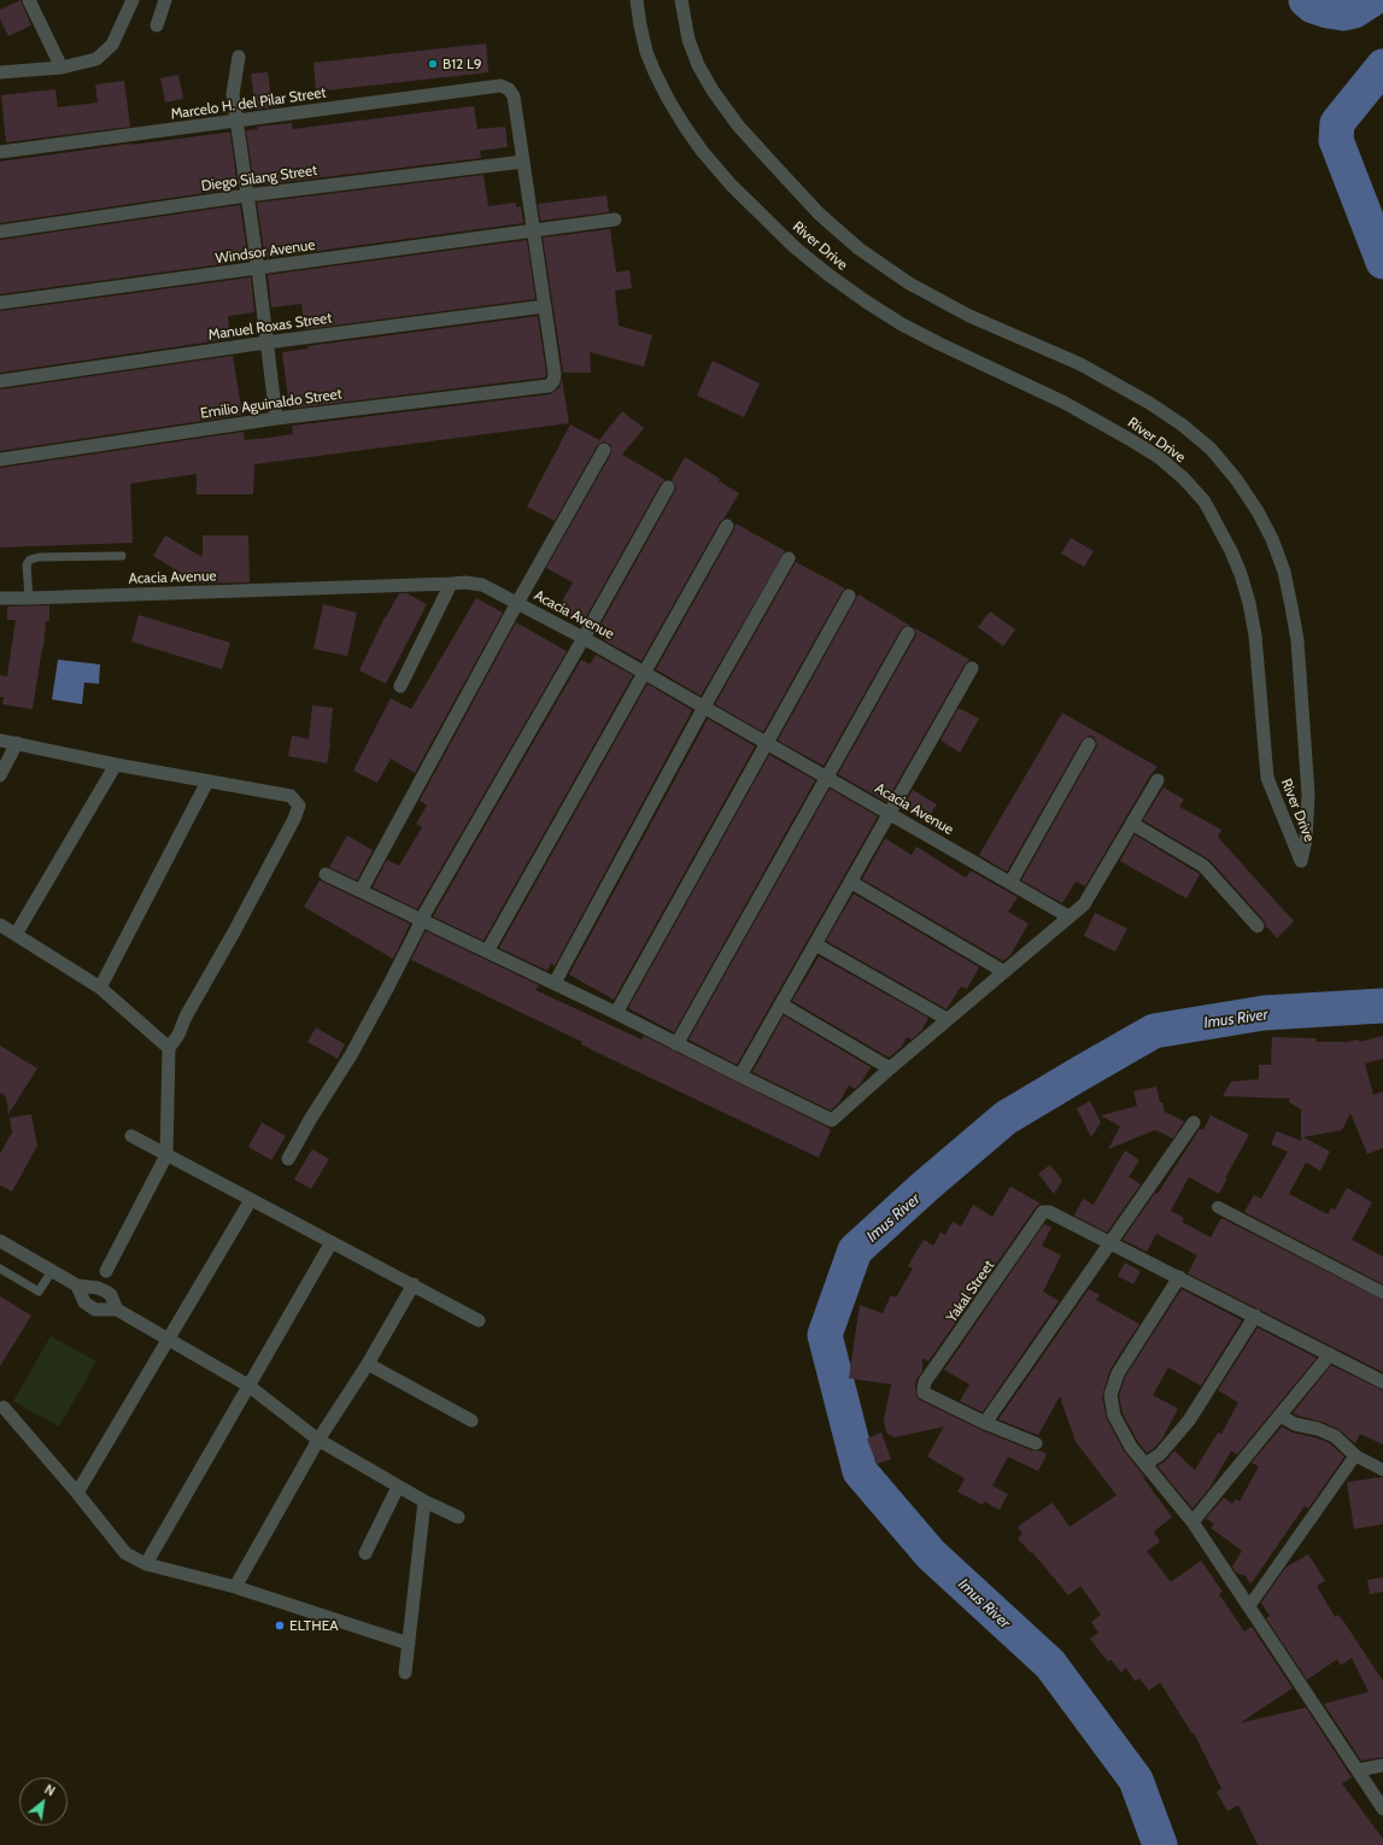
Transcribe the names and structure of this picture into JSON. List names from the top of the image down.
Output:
{
  "streets": {
    "street": [
      "Marcelo H. del Pilar Street",
      "Diego Silang Street",
      "River Drive",
      "Windsor Avenue",
      "Manuel Roxas Street",
      "Emilio Aguinaldo Street",
      "Acacia Avenue",
      "Yakal Street"
    ]
  },
  "crossings": [
    ["Marcelo H. del Pilar Street", "Diego Silang Street"],
    ["Manuel Roxas Street", "Emilio Aguinaldo Street"]
  ],
  "water": ["Imus River"],
  "places": ["B12 L9", "ELTHEA"],
  "north": "top right"
}
